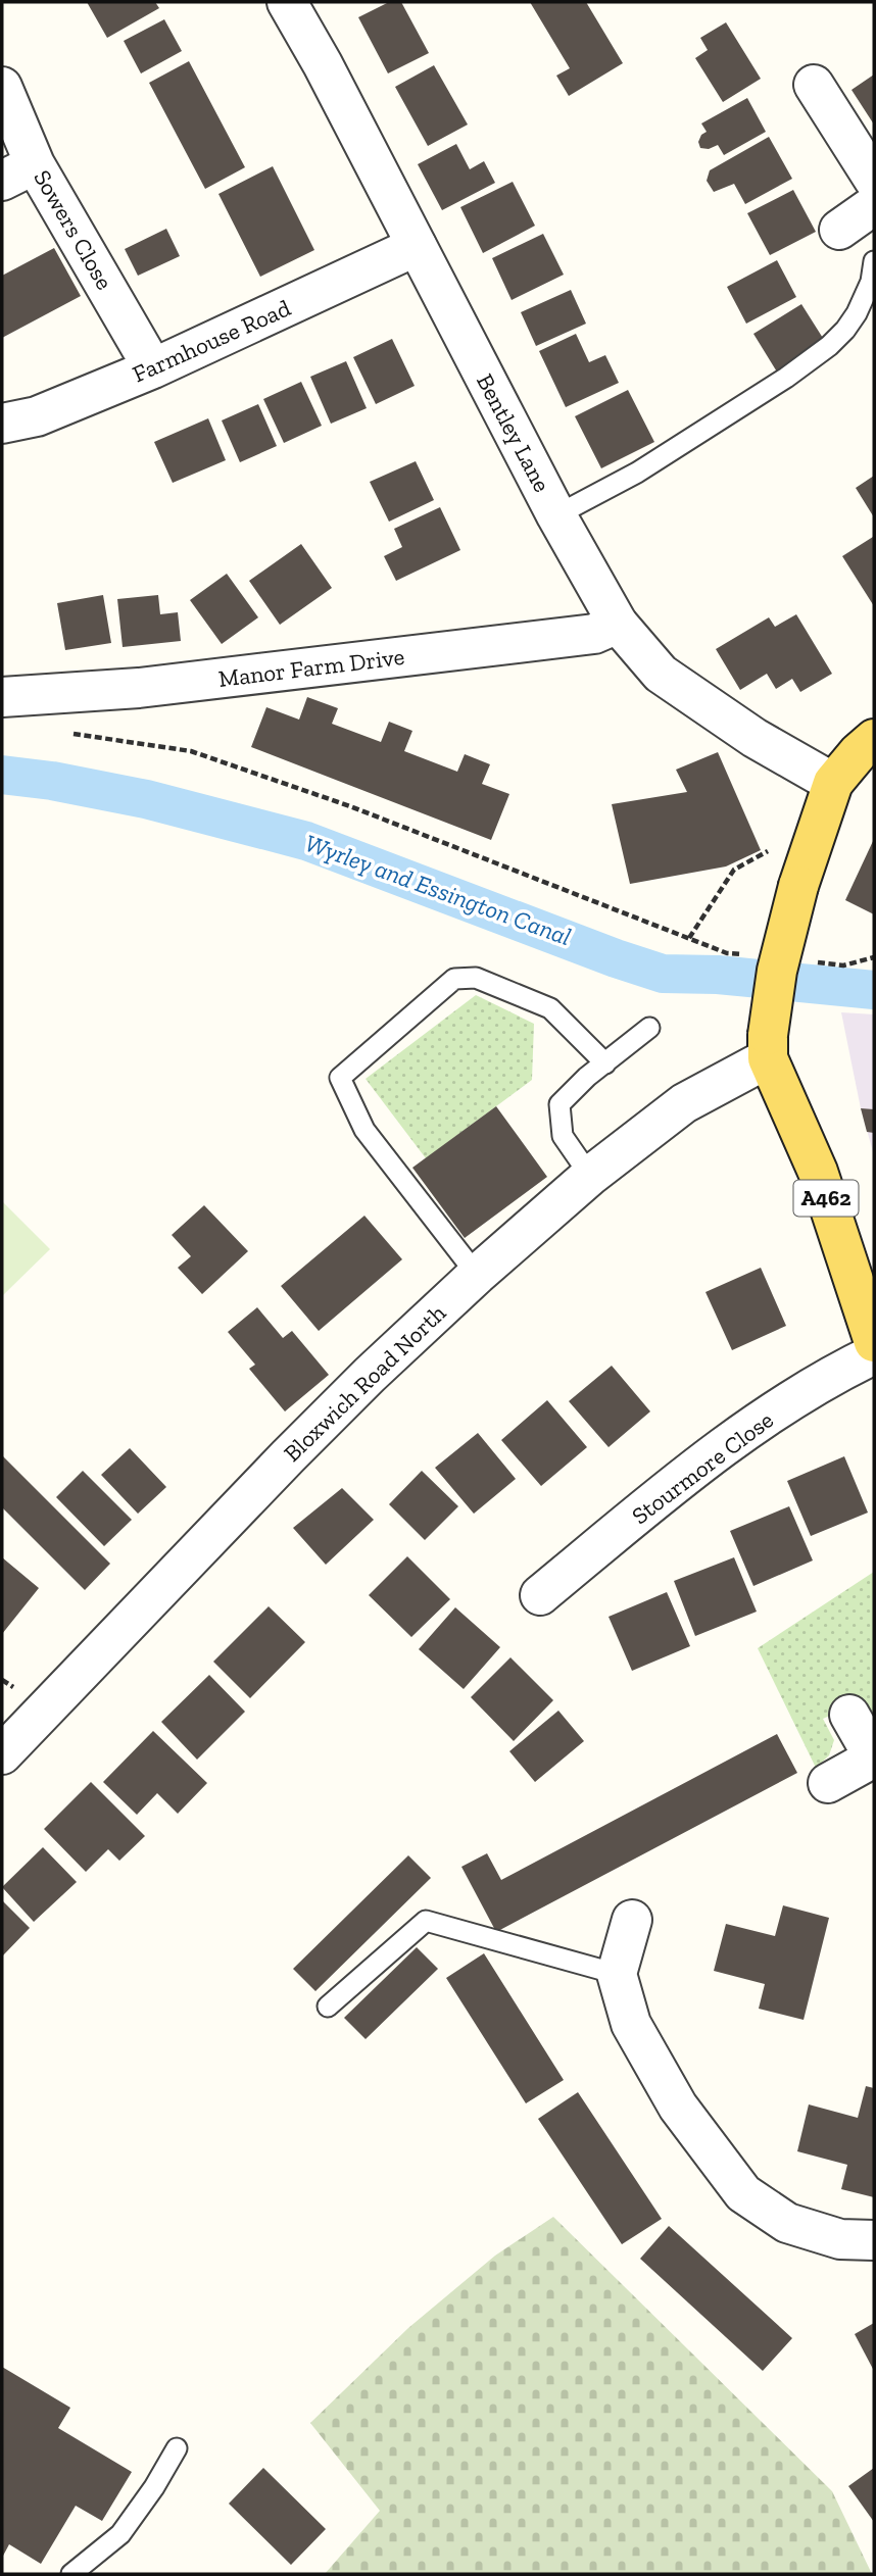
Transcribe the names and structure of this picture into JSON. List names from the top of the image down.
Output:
{
  "streets": {
    "main road": ["A462"],
    "street": [
      "Sowers Close",
      "Farmhouse Road",
      "Bentley Lane",
      "Manor Farm Drive",
      "Bloxwich Road North",
      "Stourmore Close"
    ]
  },
  "crossings": [
    ["Sowers Close", "Farmhouse Road"],
    ["Farmhouse Road", "Bentley Lane"],
    ["Bentley Lane", "Manor Farm Drive"],
    ["A462", "Bloxwich Road North"]
  ],
  "water": ["Wyrley and Essington Canal"]
}
